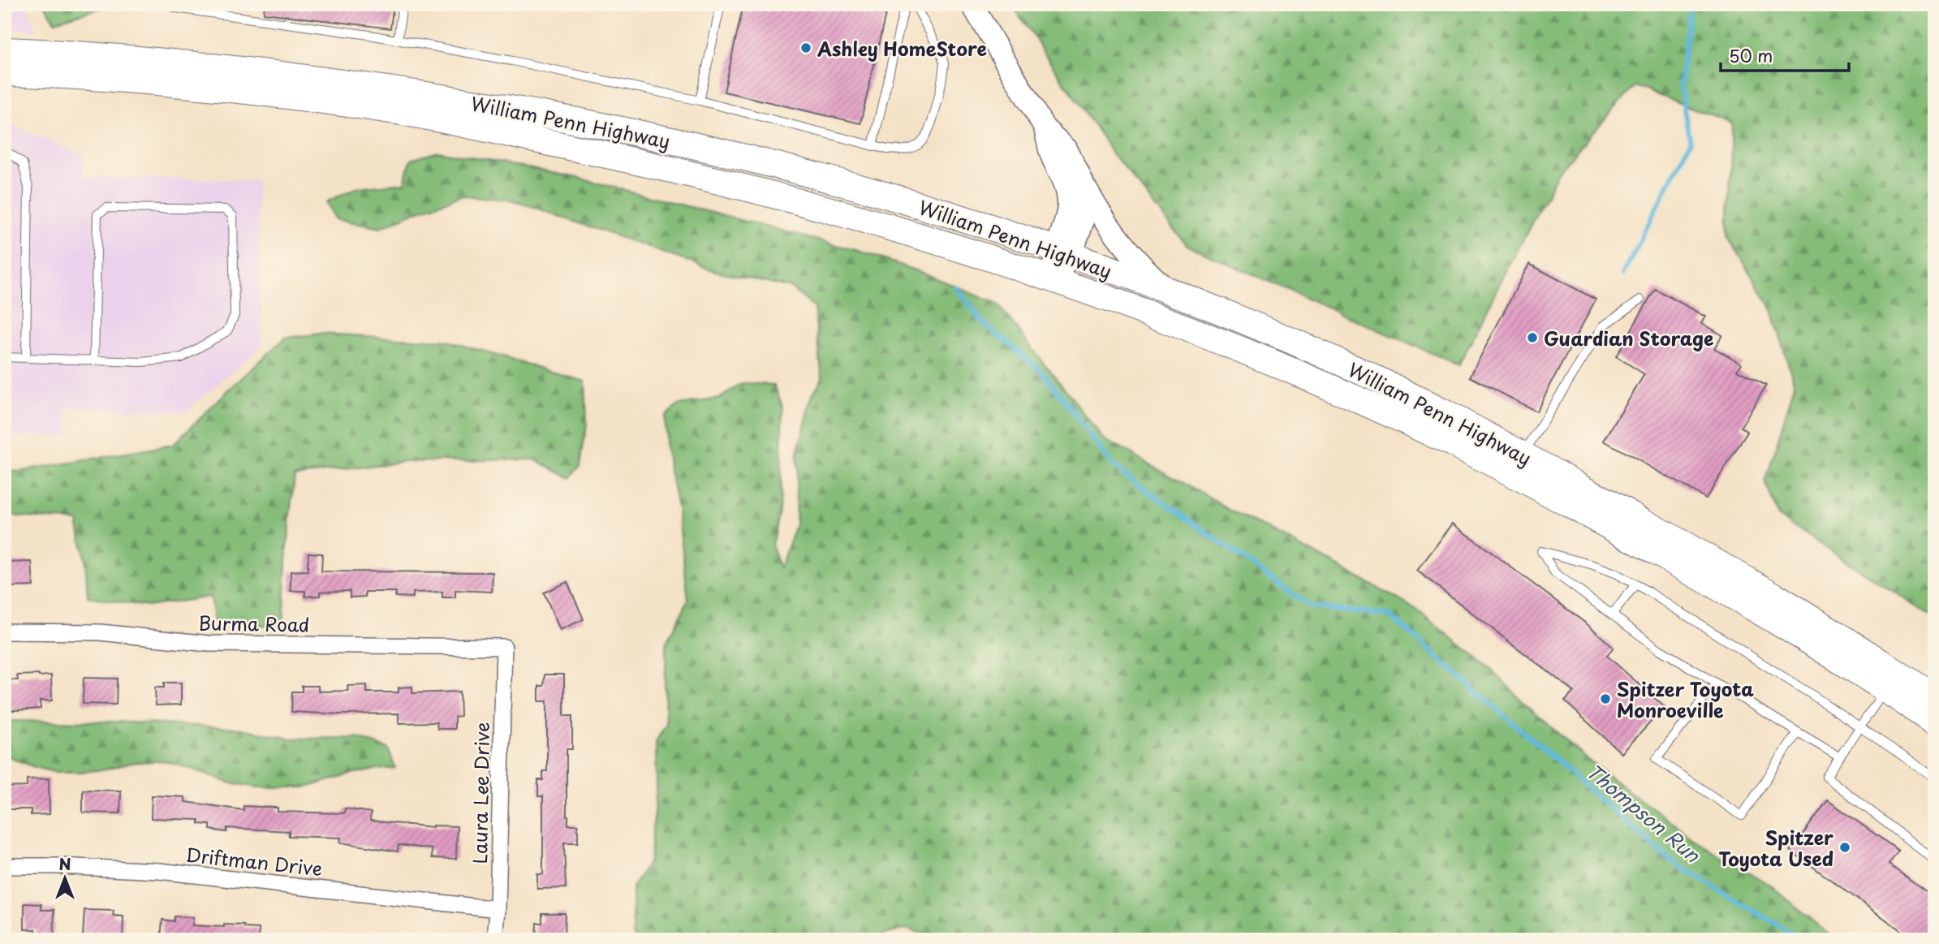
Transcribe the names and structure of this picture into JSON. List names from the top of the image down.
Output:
{
  "streets": {
    "highway": ["William Penn Highway"],
    "street": ["Burma Road", "Laura Lee Drive", "Driftman Drive"]
  },
  "crossings": [
    ["Burma Road", "Laura Lee Drive"],
    ["Laura Lee Drive", "Driftman Drive"]
  ],
  "water": ["Thompson Run"],
  "places": [
    "Ashley HomeStore",
    "Guardian Storage",
    "Spitzer Toyota Monroeville",
    "Spitzer Toyota Used"
  ],
  "scale_bar": "50 m",
  "north": "top"
}
